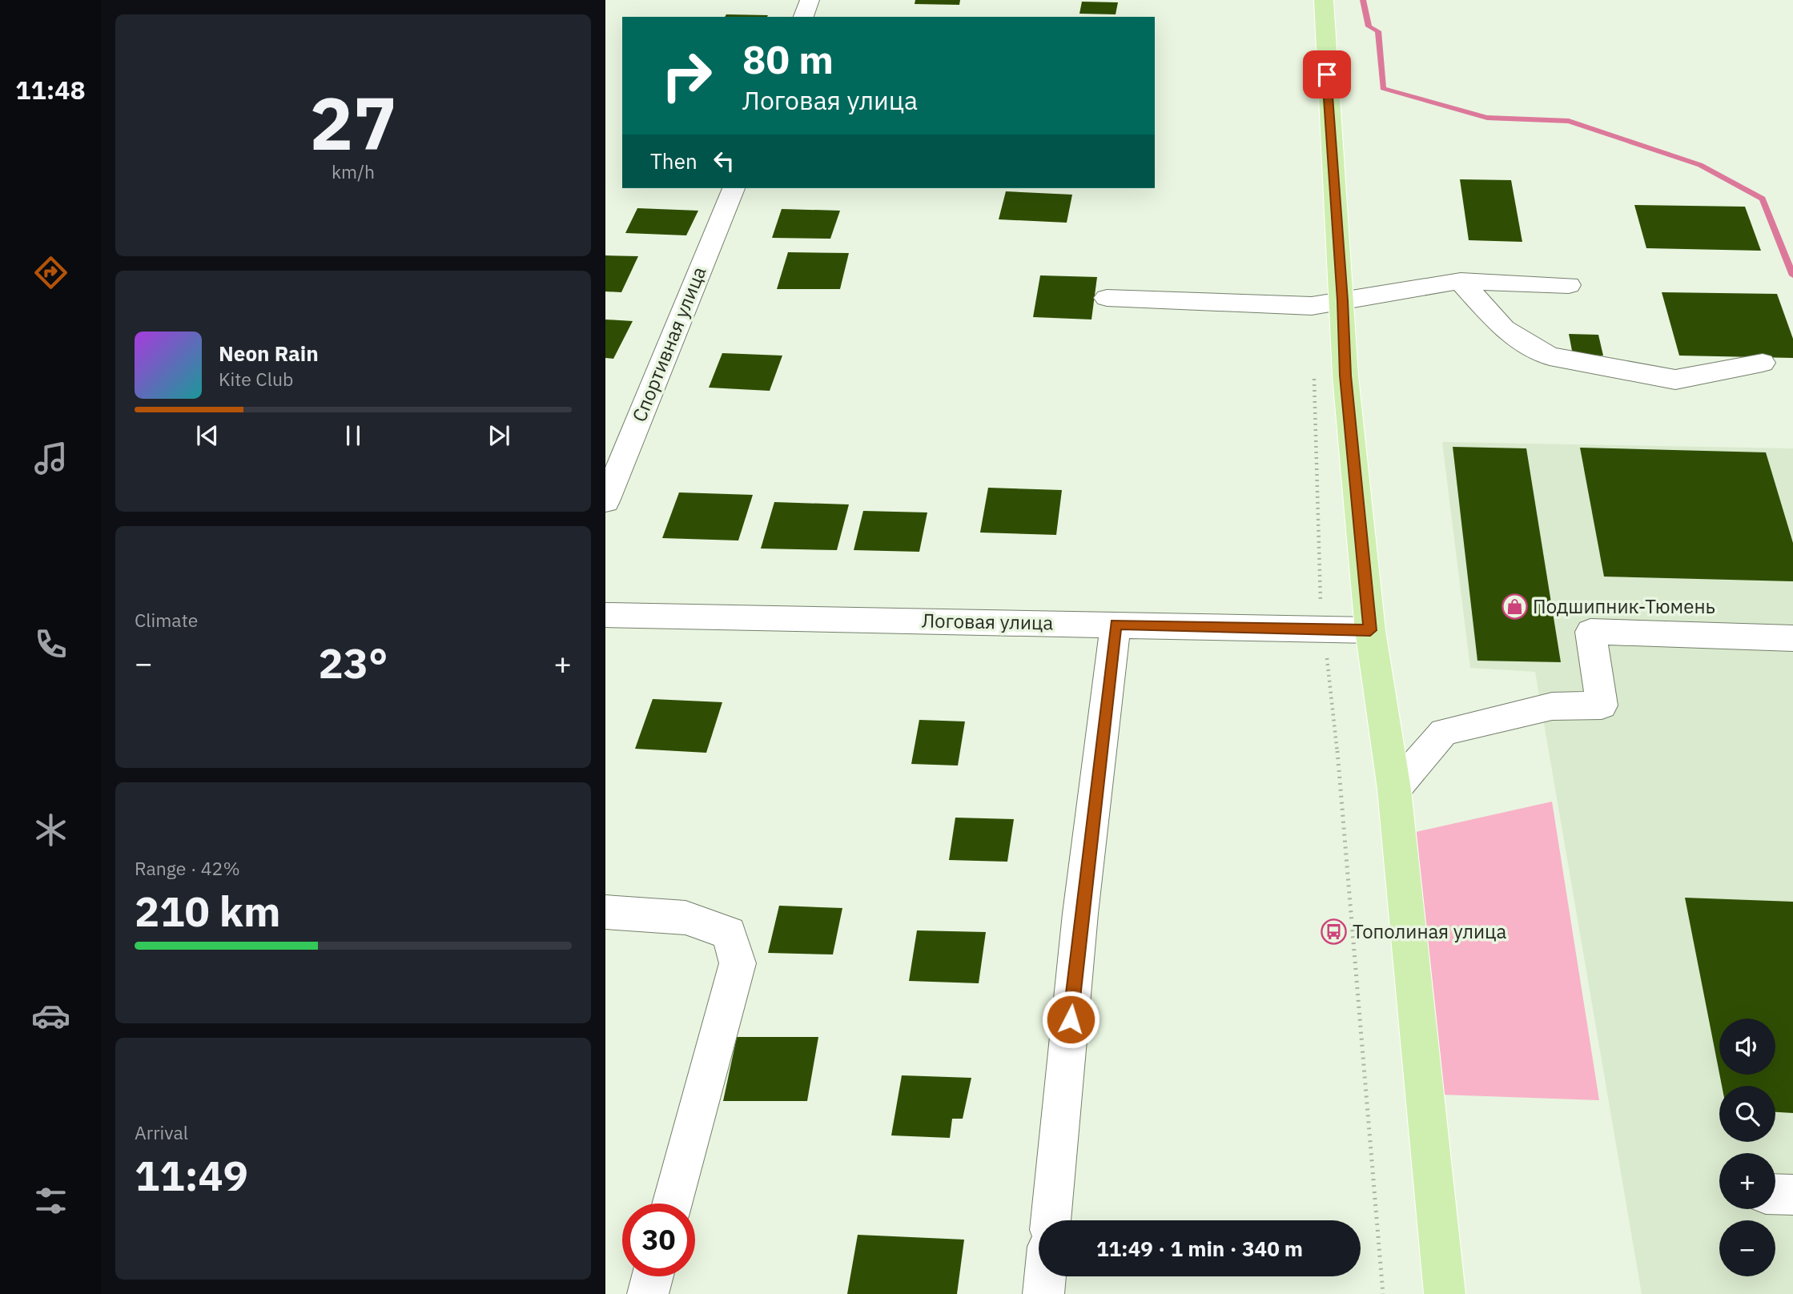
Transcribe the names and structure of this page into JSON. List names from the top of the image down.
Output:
{
  "streets": {
    "street": ["Спортивная улица", "Логовая улица"]
  },
  "places": {
    "shop": ["Подшипник-Тюмень"],
    "bus stop": ["Тополиная улица"]
  },
  "page": {
    "tabs": "11:48",
    "tile": [
      ["27", "km/h"],
      "Climate",
      ["Range · 42%", "210 km"],
      ["Arrival", "11:49"]
    ],
    "turn": ["80 m", "Логовая улица"],
    "then": "Then",
    "song": ["Neon Rain", "Kite Club"],
    "heat": ["−", "23°", "+"],
    "map_buttons": ["+", "−"],
    "limit": "30",
    "trip": "11:49 · 1 min · 340 m"
  }
}
